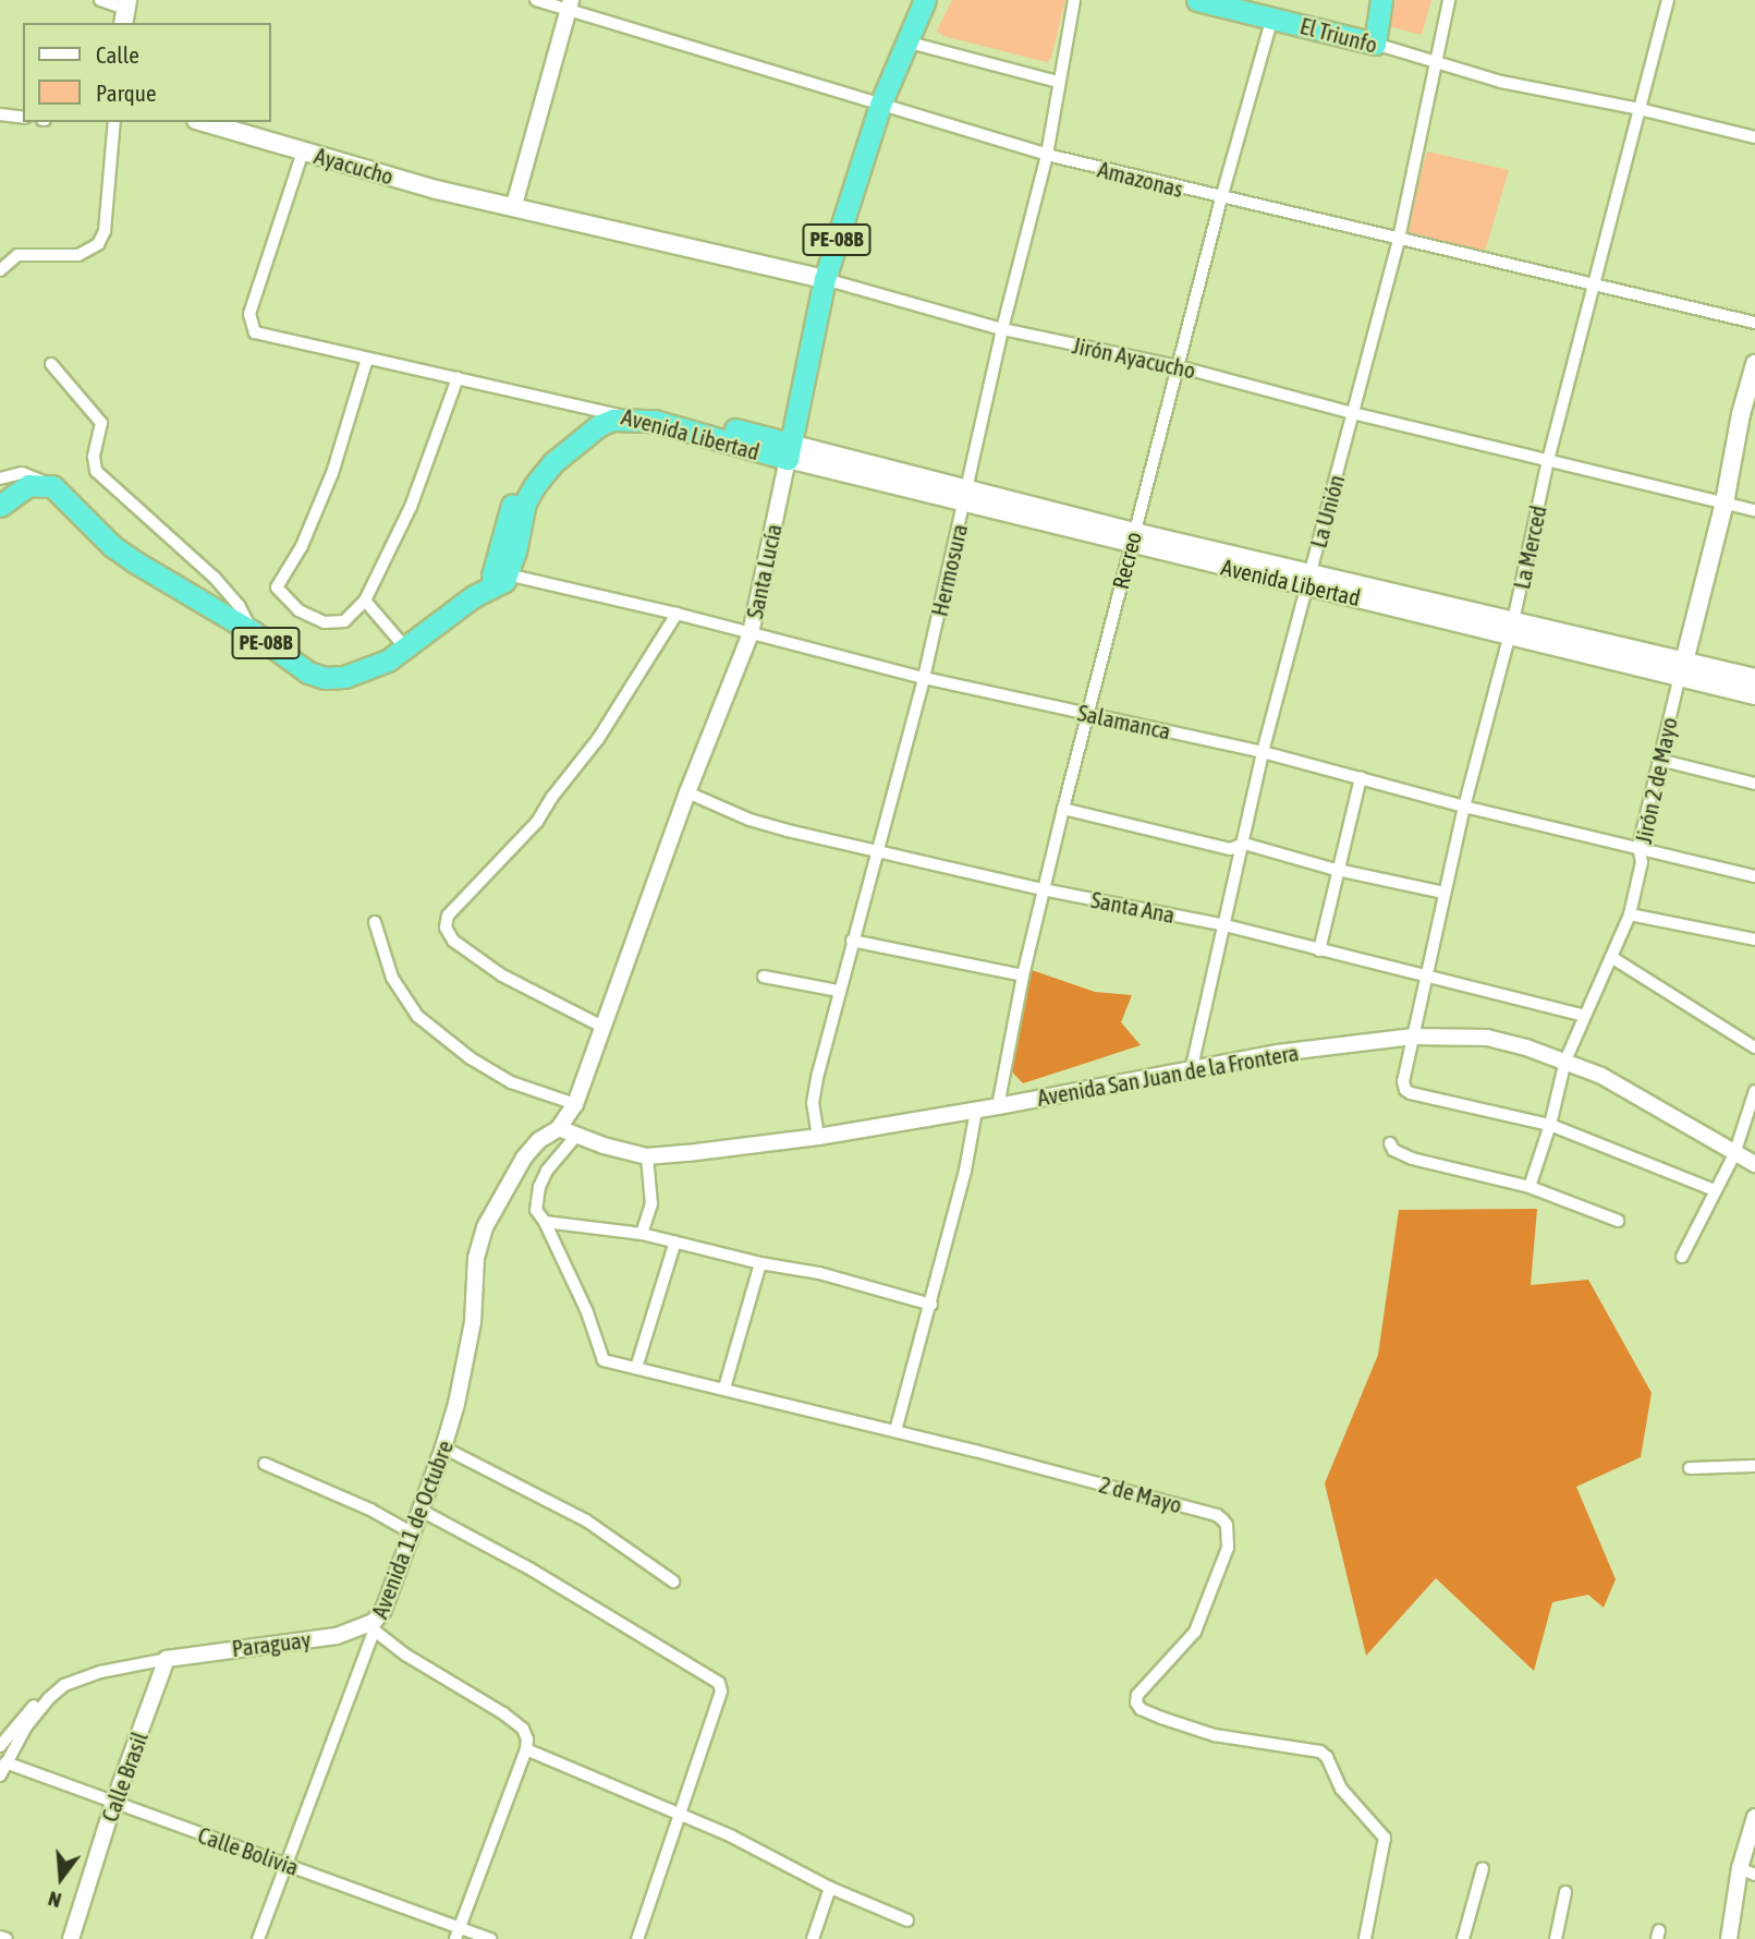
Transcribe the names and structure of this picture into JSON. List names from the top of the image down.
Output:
{
  "streets": {
    "highway": [
      "El Triunfo",
      "PE-08B",
      "Avenida Libertad",
      "Santa Lucía"
    ],
    "main road": ["Ayacucho", "Jirón Ayacucho", "Jirón 2 de Mayo"],
    "street": [
      "Amazonas",
      "La Unión",
      "La Merced",
      "Recreo",
      "Hermosura",
      "Salamanca",
      "Santa Ana",
      "Avenida San Juan de la Frontera",
      "2 de Mayo",
      "Avenida 11 de Octubre",
      "Paraguay",
      "Calle Brasil",
      "Calle Bolivia"
    ]
  },
  "crossings": [
    ["El Triunfo", "La Unión"],
    ["El Triunfo", "La Merced"],
    ["El Triunfo", "Recreo"],
    ["Ayacucho", "Jirón Ayacucho"],
    ["Amazonas", "La Unión"],
    ["Amazonas", "La Merced"],
    ["Amazonas", "Recreo"],
    ["Amazonas", "Hermosura"],
    ["Amazonas", "Santa Lucía"],
    ["PE-08B", "Salamanca"],
    ["Jirón Ayacucho", "La Unión"],
    ["Jirón Ayacucho", "La Merced"],
    ["Jirón Ayacucho", "Recreo"],
    ["Jirón Ayacucho", "Hermosura"],
    ["Jirón Ayacucho", "Santa Lucía"],
    ["Jirón Ayacucho", "Jirón 2 de Mayo"],
    ["Avenida Libertad", "La Unión"],
    ["Avenida Libertad", "La Merced"],
    ["Avenida Libertad", "Recreo"],
    ["Avenida Libertad", "Hermosura"],
    ["Avenida Libertad", "Santa Lucía"],
    ["Avenida Libertad", "Jirón 2 de Mayo"],
    ["La Unión", "Salamanca"],
    ["La Unión", "Santa Ana"],
    ["La Unión", "Avenida San Juan de la Frontera"],
    ["La Merced", "Salamanca"],
    ["La Merced", "Jirón 2 de Mayo"],
    ["La Merced", "Santa Ana"],
    ["La Merced", "Avenida San Juan de la Frontera"],
    ["Recreo", "Salamanca"],
    ["Recreo", "Santa Ana"],
    ["Recreo", "Avenida San Juan de la Frontera"],
    ["Hermosura", "Salamanca"],
    ["Hermosura", "Santa Ana"],
    ["Hermosura", "Avenida San Juan de la Frontera"],
    ["Santa Lucía", "Salamanca"],
    ["Santa Lucía", "Santa Ana"],
    ["Santa Lucía", "Avenida San Juan de la Frontera"],
    ["Santa Lucía", "Avenida 11 de Octubre"],
    ["Salamanca", "Jirón 2 de Mayo"],
    ["Jirón 2 de Mayo", "Santa Ana"],
    ["Jirón 2 de Mayo", "Avenida San Juan de la Frontera"],
    ["Avenida San Juan de la Frontera", "Avenida 11 de Octubre"],
    ["Avenida 11 de Octubre", "Paraguay"],
    ["Avenida 11 de Octubre", "Calle Bolivia"],
    ["Paraguay", "Calle Brasil"],
    ["Calle Brasil", "Calle Bolivia"]
  ],
  "legend": ["Calle", "Parque"],
  "north": "bottom"
}
